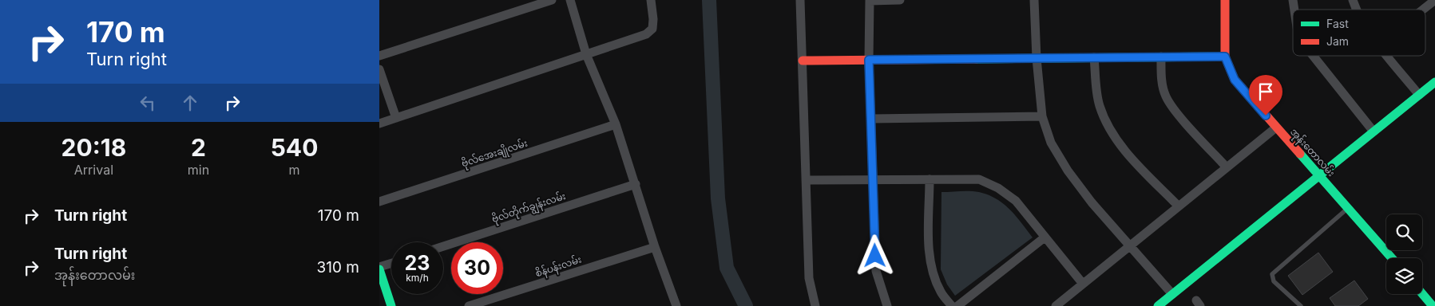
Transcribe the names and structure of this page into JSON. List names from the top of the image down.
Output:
{
  "streets": {
    "street": [
      "အုန်းတောလမ်း",
      "ဗိုလ်အေးချိုလမ်း",
      "ဗိုလ်တိုက်ချွန်းလမ်း",
      "စိန်ပန်းလမ်း"
    ]
  },
  "legend": ["Fast", "Jam"],
  "page": {
    "turn": ["170 m", "Turn right"],
    "eta": [
      "20:18",
      "Arrival",
      "2",
      "min",
      "540",
      "m"
    ],
    "list": [
      {
        "name": "Turn right",
        "value": "170 m"
      },
      {
        "name": "Turn right",
        "note": "အုန်းတောလမ်း",
        "value": "310 m"
      }
    ],
    "speed": "23 km/h",
    "limit": "30"
  }
}
